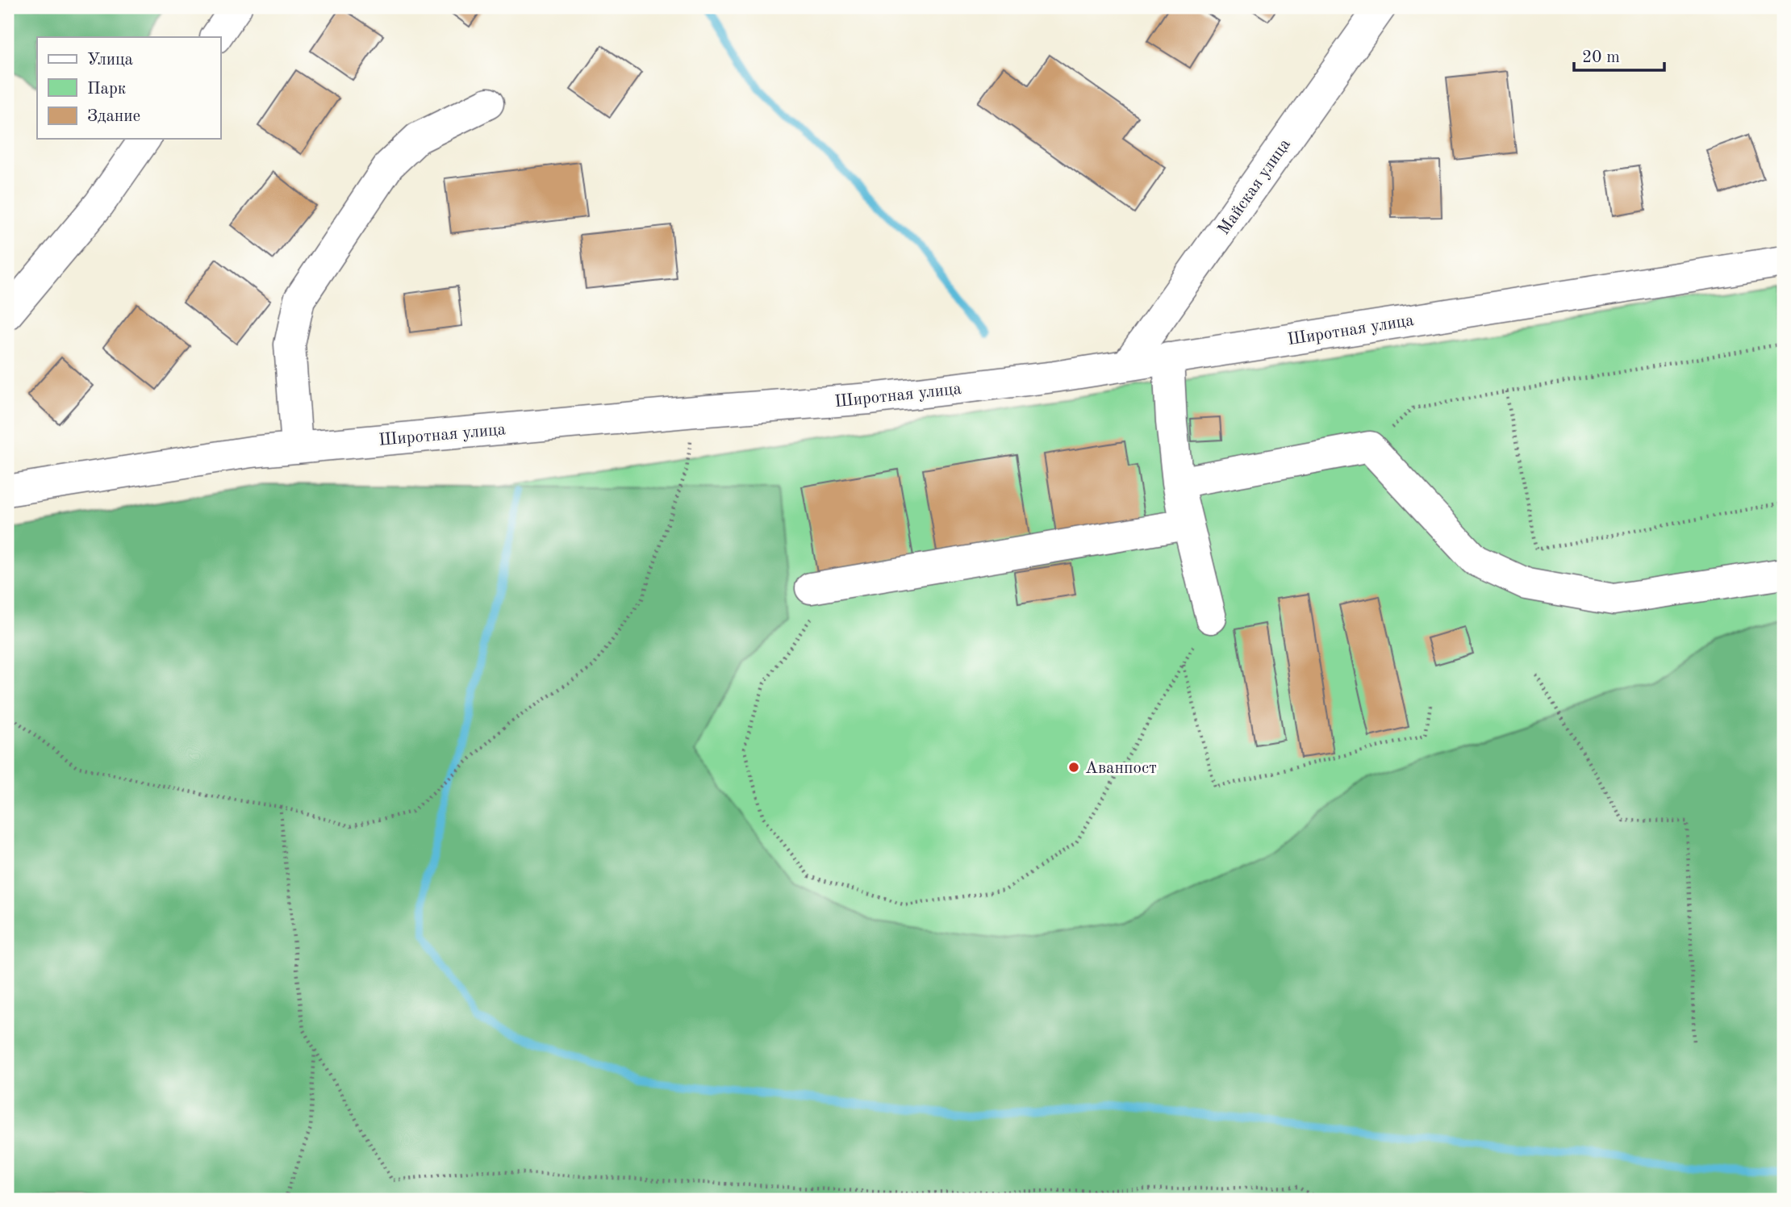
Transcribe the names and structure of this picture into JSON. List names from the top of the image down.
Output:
{
  "streets": {
    "street": ["Майская улица", "Широтная улица"]
  },
  "crossings": [
    ["Майская улица", "Широтная улица"]
  ],
  "places": ["Аванпост"],
  "legend": ["Улица", "Парк", "Здание"],
  "scale_bar": "20 m"
}
